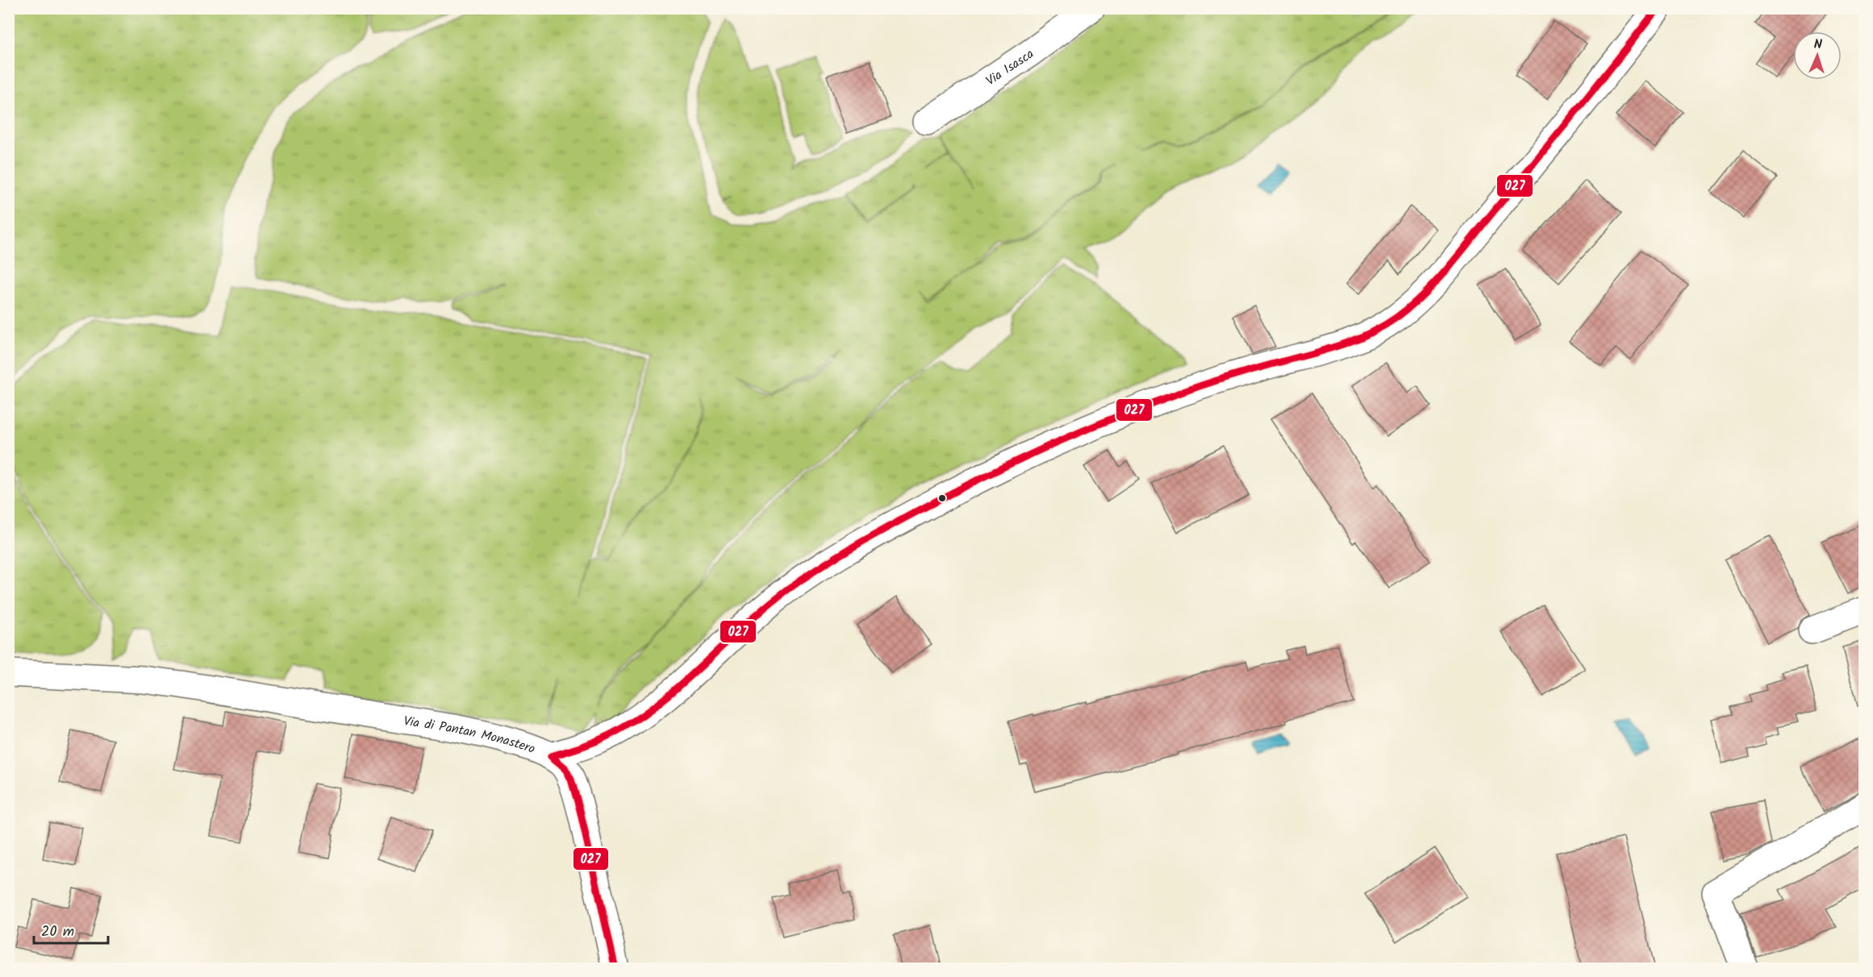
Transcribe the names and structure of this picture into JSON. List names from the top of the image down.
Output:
{
  "streets": {
    "street": ["Via Isasca", "Via di Pantan Monastero"]
  },
  "lines": ["transit line 027"],
  "scale_bar": "20 m",
  "north": "top"
}
